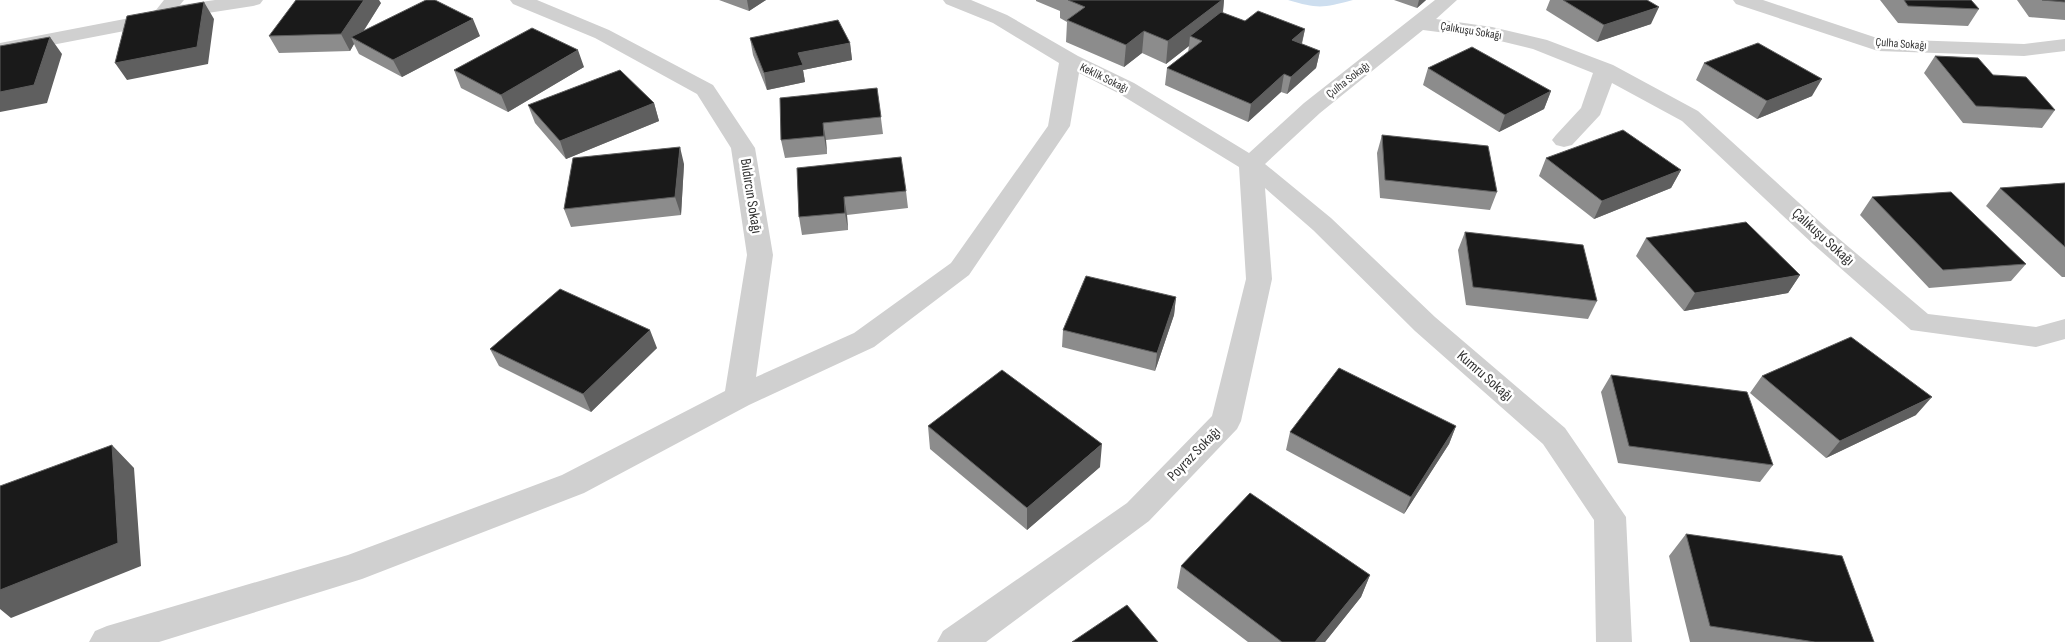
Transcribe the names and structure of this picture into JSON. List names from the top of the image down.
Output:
{
  "streets": {
    "street": [
      "Çalıkuşu Sokağı",
      "Çulha Sokağı",
      "Keklik Sokağı",
      "Bıldırcın Sokağı",
      "Kumru Sokağı",
      "Poyraz Sokağı"
    ]
  },
  "crossings": [
    ["Çalıkuşu Sokağı", "Çulha Sokağı"],
    ["Çulha Sokağı", "Keklik Sokağı"],
    ["Çulha Sokağı", "Kumru Sokağı"],
    ["Çulha Sokağı", "Poyraz Sokağı"],
    ["Keklik Sokağı", "Kumru Sokağı"],
    ["Keklik Sokağı", "Poyraz Sokağı"],
    ["Kumru Sokağı", "Poyraz Sokağı"]
  ]
}
